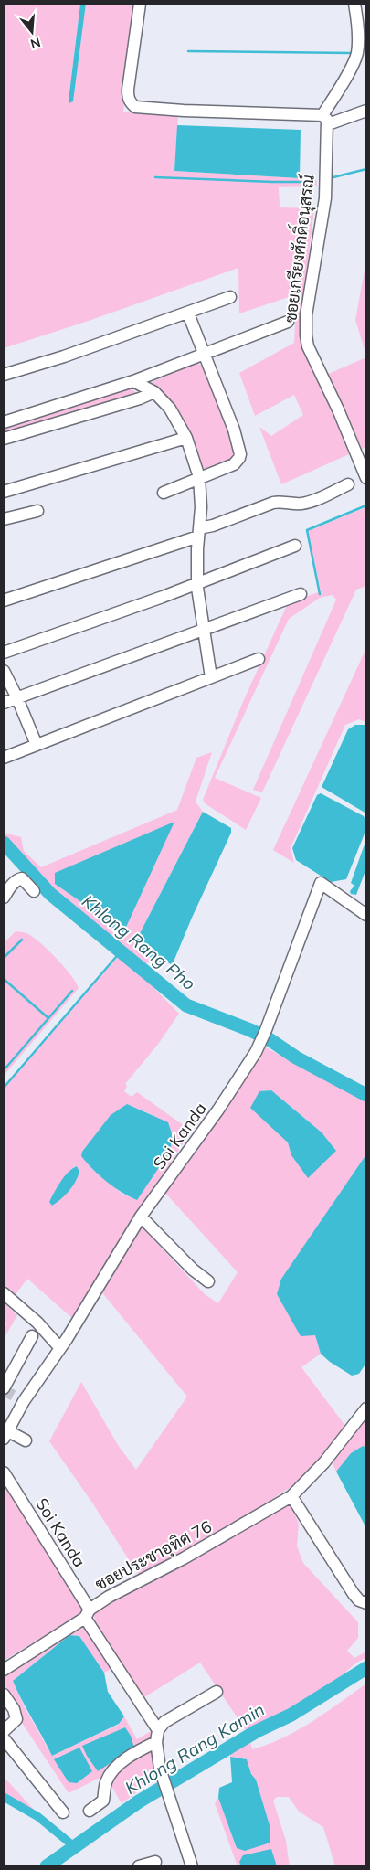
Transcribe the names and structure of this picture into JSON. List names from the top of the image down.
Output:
{
  "streets": {
    "street": ["ซอยเกรียงศักดิ์อนุสรณ์", "Soi Kanda", "ซอยประชาอุทิศ 76"]
  },
  "crossings": [
    ["Soi Kanda", "ซอยประชาอุทิศ 76"]
  ],
  "water": ["Khlong Rang Pho", "Khlong Rang Kamin"],
  "north": "bottom"
}
